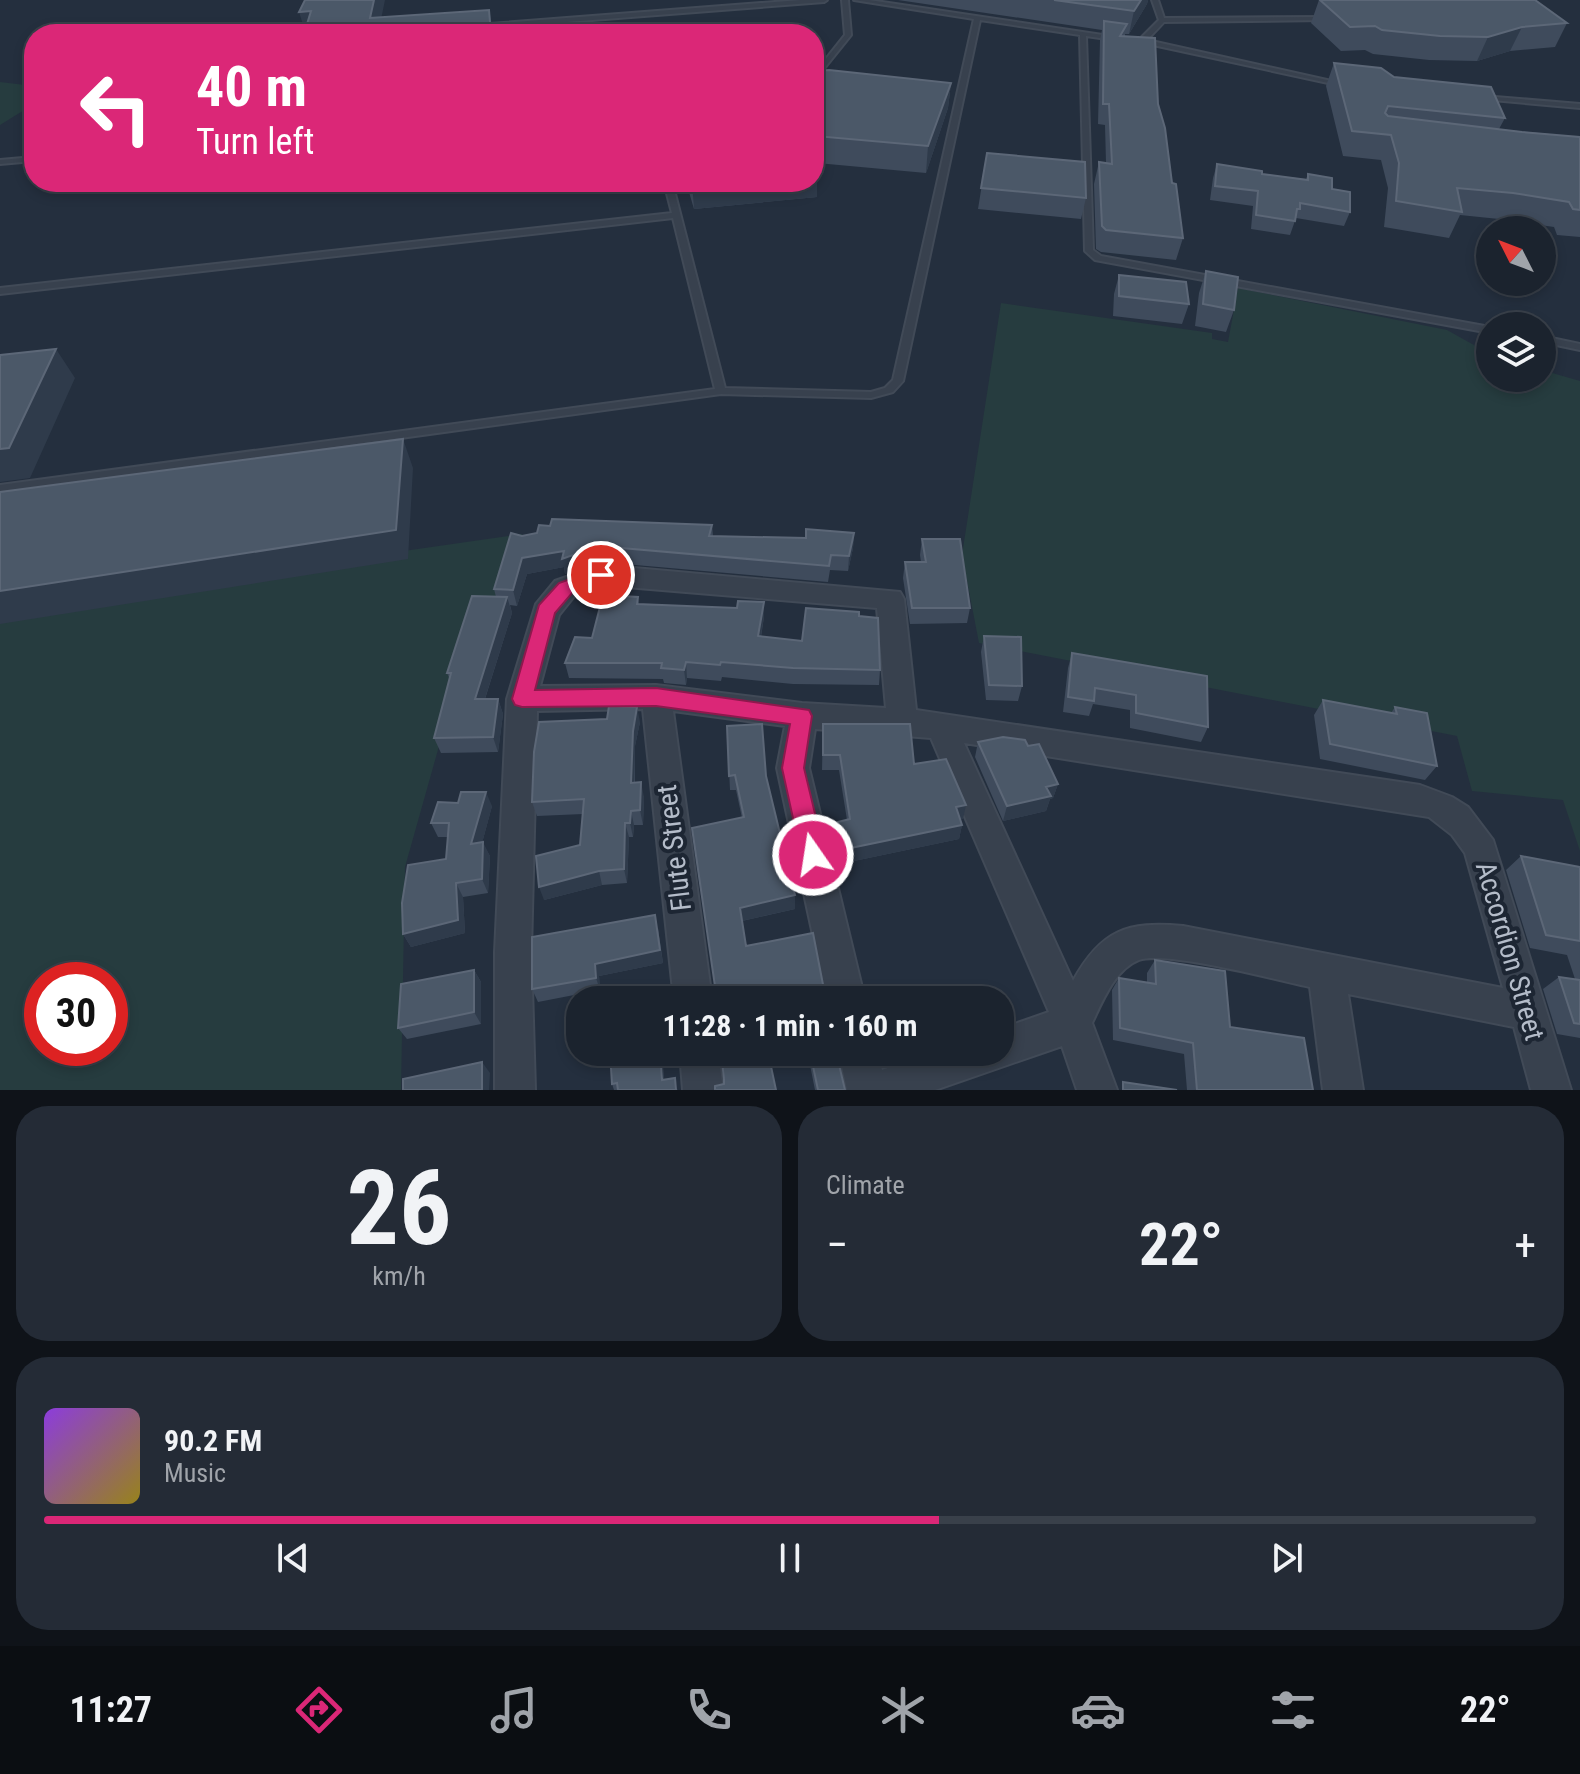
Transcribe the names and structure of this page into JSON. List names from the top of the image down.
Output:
{
  "streets": {
    "street": ["Flute Street", "Accordion Street"]
  },
  "north": "top left",
  "page": {
    "turn": ["40 m", "Turn left"],
    "limit": "30",
    "trip": "11:28 · 1 min · 160 m",
    "tile": [
      ["26", "km/h"],
      "Climate"
    ],
    "heat": ["−", "22°", "+"],
    "song": ["90.2 FM", "Music"],
    "tabs": ["11:27", "22°"]
  }
}
